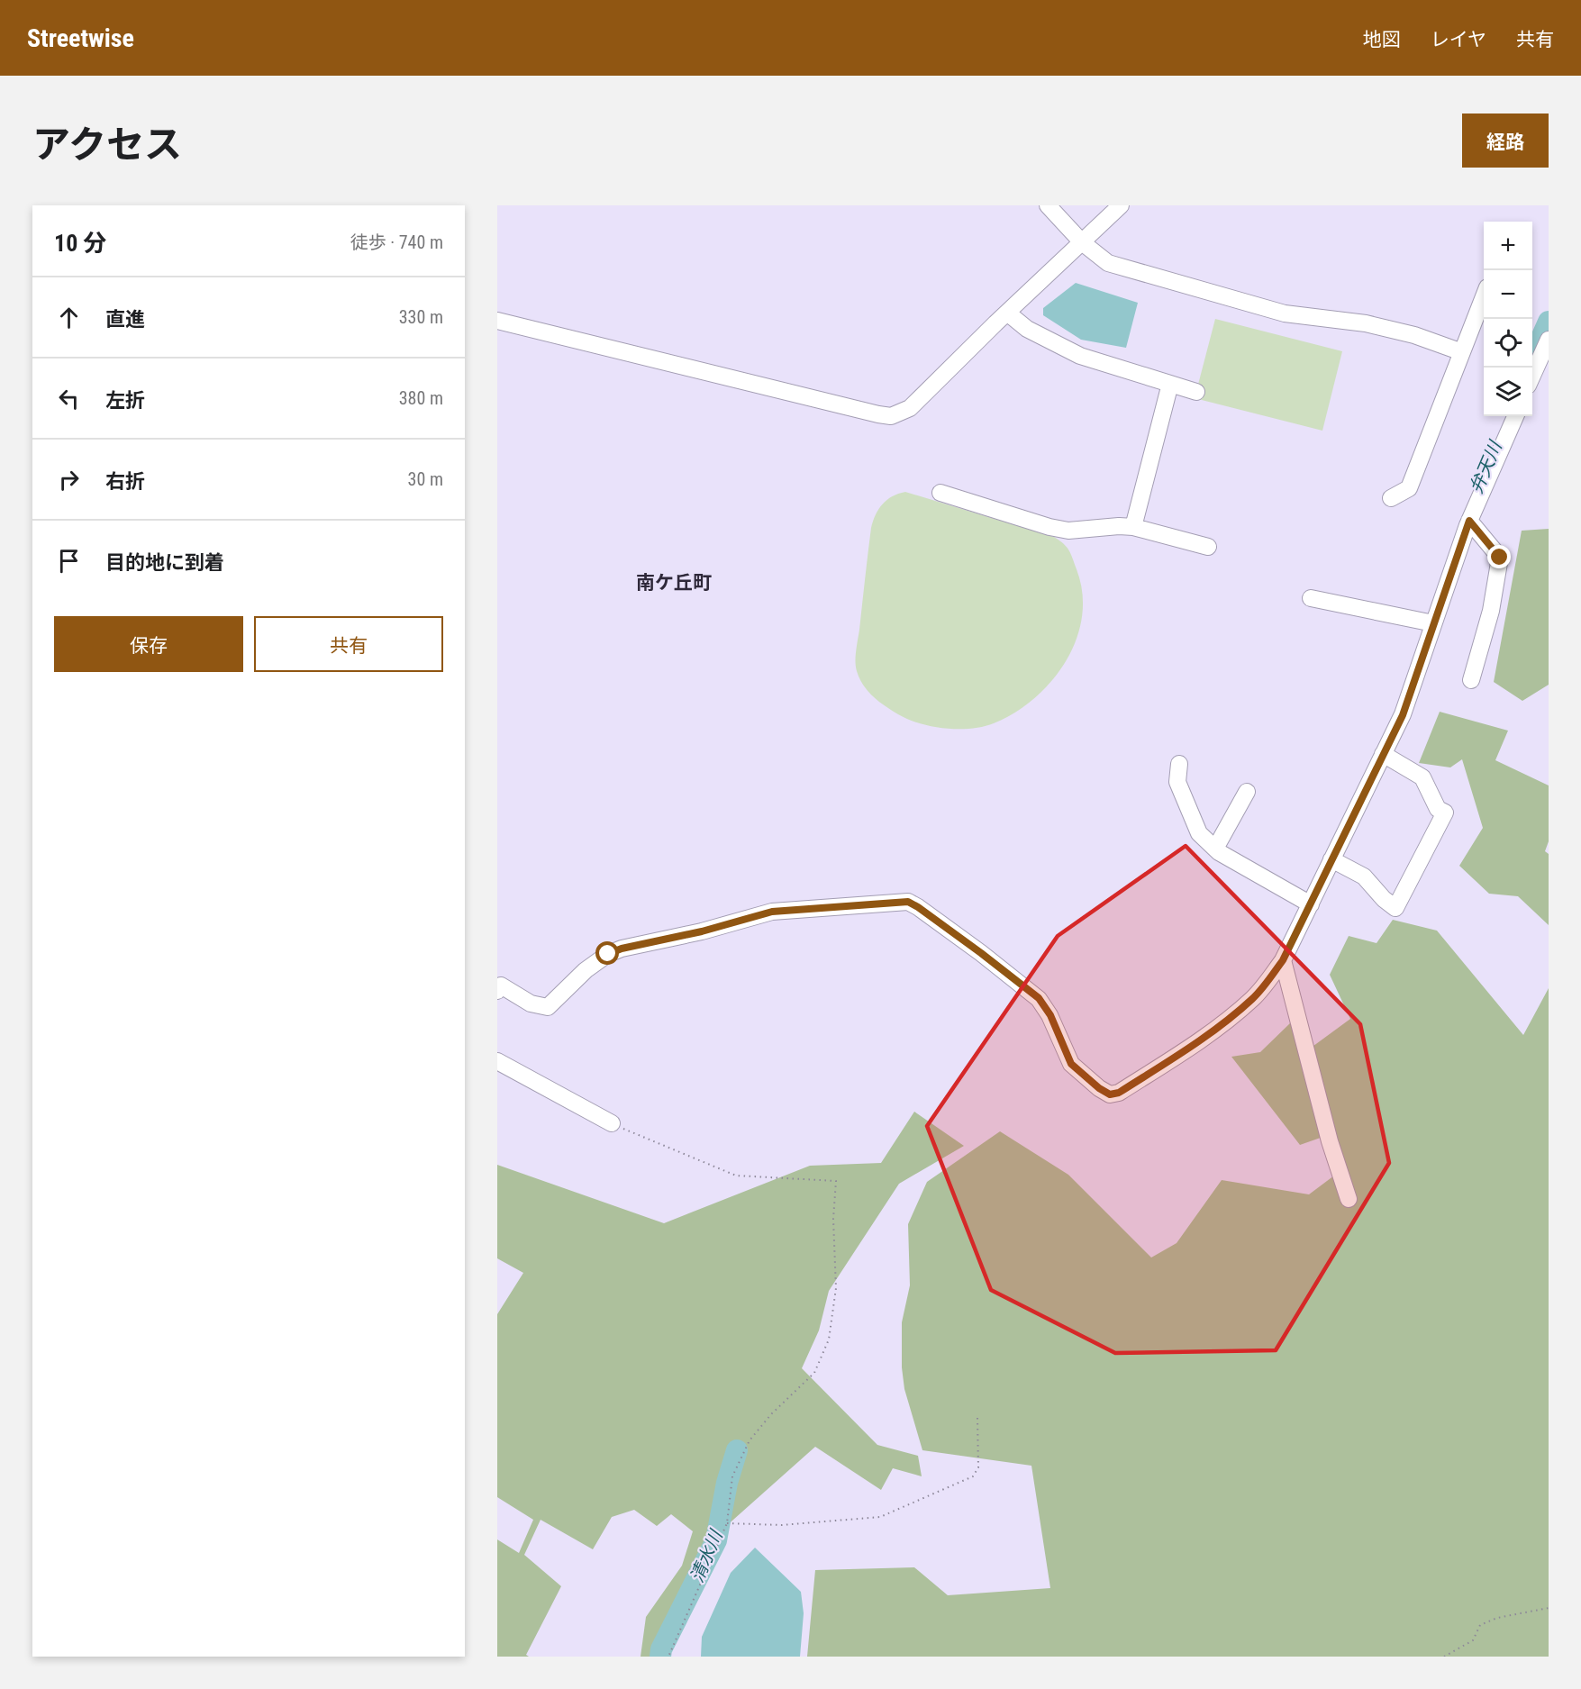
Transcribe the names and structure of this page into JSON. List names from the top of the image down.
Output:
{
  "districts": ["南ケ丘町"],
  "water": ["弁天川", "清水川"],
  "page": {
    "header": "Streetwise",
    "nav": ["地図", "レイヤ", "共有"],
    "title": "アクセス",
    "buttons": [
      "経路",
      ["保存", "共有"]
    ],
    "heading": ["10 分", "徒歩 · 740 m"],
    "map_buttons": ["+", "−"],
    "list": [
      ["直進", "330 m"],
      ["左折", "380 m"],
      ["右折", "30 m"],
      "目的地に到着"
    ]
  }
}
